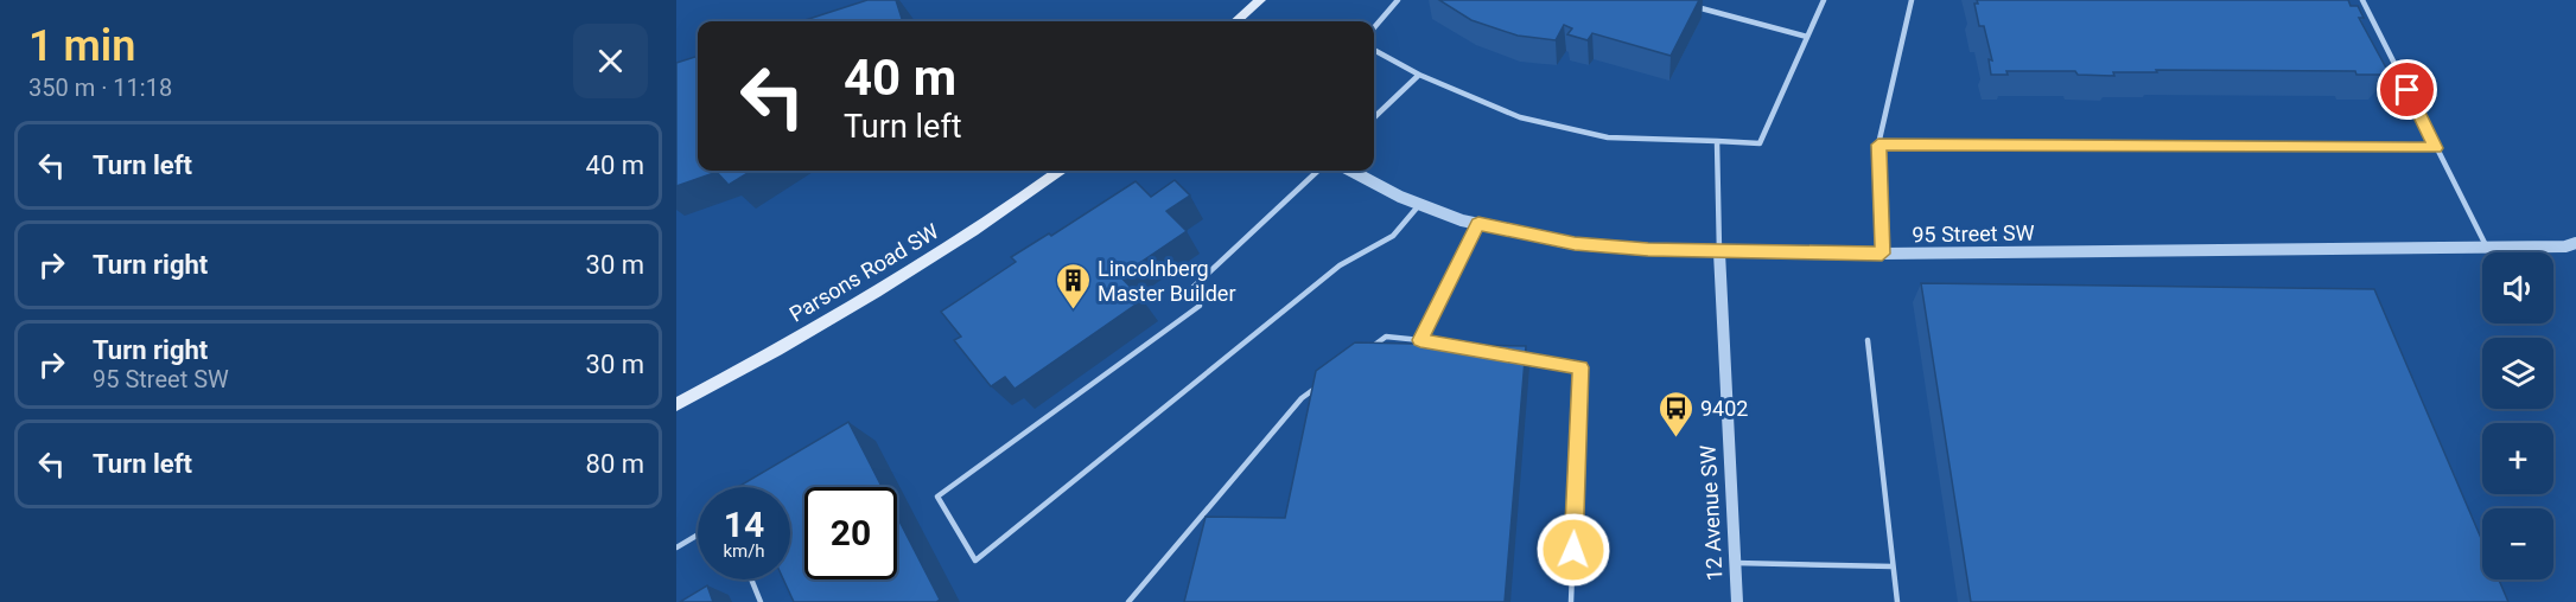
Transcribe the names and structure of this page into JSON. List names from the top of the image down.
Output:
{
  "streets": {
    "main road": ["Parsons Road SW"],
    "street": ["95 Street SW", "12 Avenue SW"]
  },
  "crossings": [
    ["95 Street SW", "12 Avenue SW"]
  ],
  "places": {
    "building": ["Lincolnberg Master Builder"],
    "bus stop": ["9402"]
  },
  "page": {
    "heading": ["1 min", "350 m · 11:18"],
    "turn": ["40 m", "Turn left"],
    "list": [
      {
        "name": "Turn left",
        "value": "40 m"
      },
      {
        "name": "Turn right",
        "value": "30 m"
      },
      {
        "name": "Turn right",
        "note": "95 Street SW",
        "value": "30 m"
      },
      {
        "name": "Turn left",
        "value": "80 m"
      }
    ],
    "map_buttons": ["+", "−"],
    "speed": "14 km/h",
    "limit": "20"
  }
}
